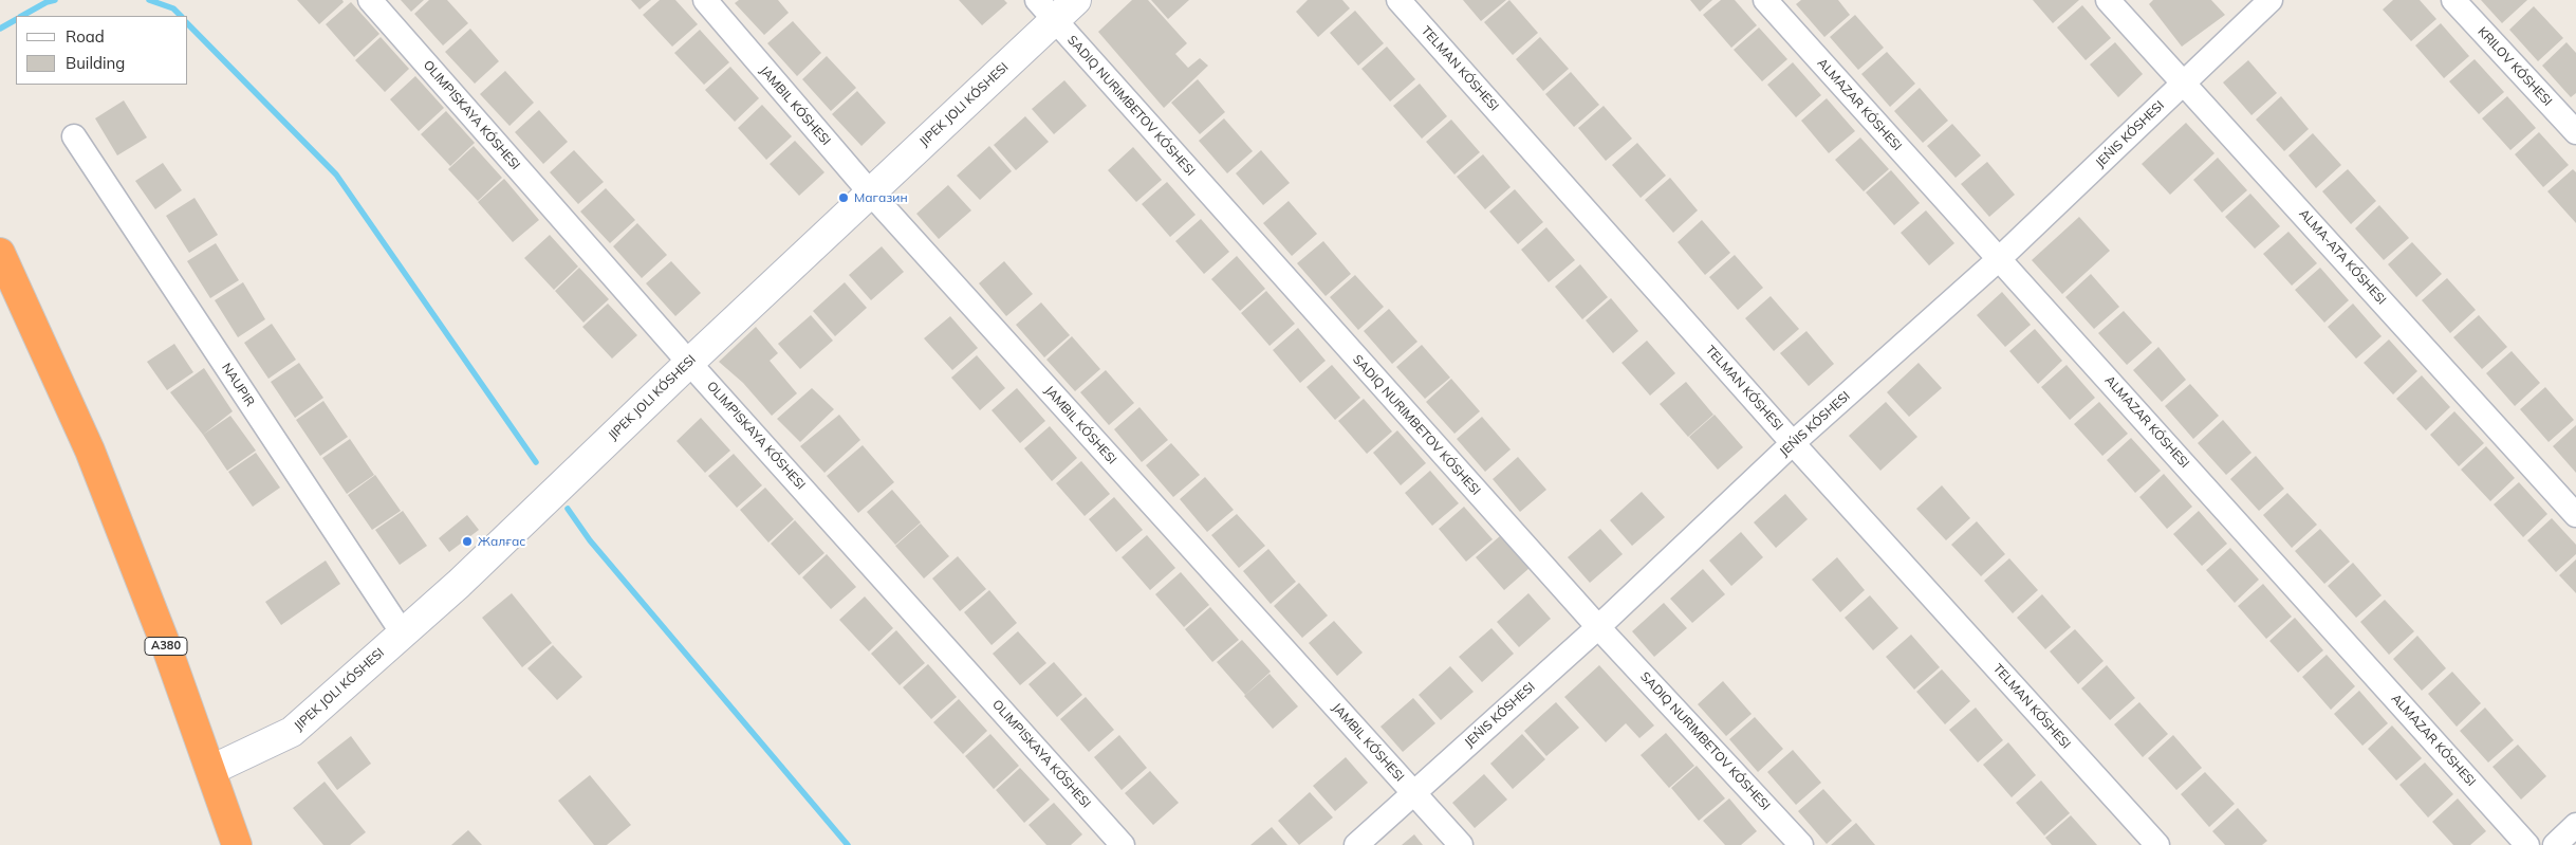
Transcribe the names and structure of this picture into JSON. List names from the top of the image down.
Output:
{
  "streets": {
    "highway": ["A380"],
    "street": [
      "TELMAN KÓSHESI",
      "ALMAZAR KÓSHESI",
      "OLIMPISKAYA KÓSHESI",
      "JEŃIS KÓSHESI",
      "ALMA-ATA KÓSHESI",
      "NAUPIR"
    ]
  },
  "crossings": [
    ["TELMAN KÓSHESI", "JEŃIS KÓSHESI"],
    ["ALMAZAR KÓSHESI", "JEŃIS KÓSHESI"],
    ["JEŃIS KÓSHESI", "ALMA-ATA KÓSHESI"]
  ],
  "places": ["Магазин", "Жалғас"],
  "legend": ["Road", "Building"]
}
